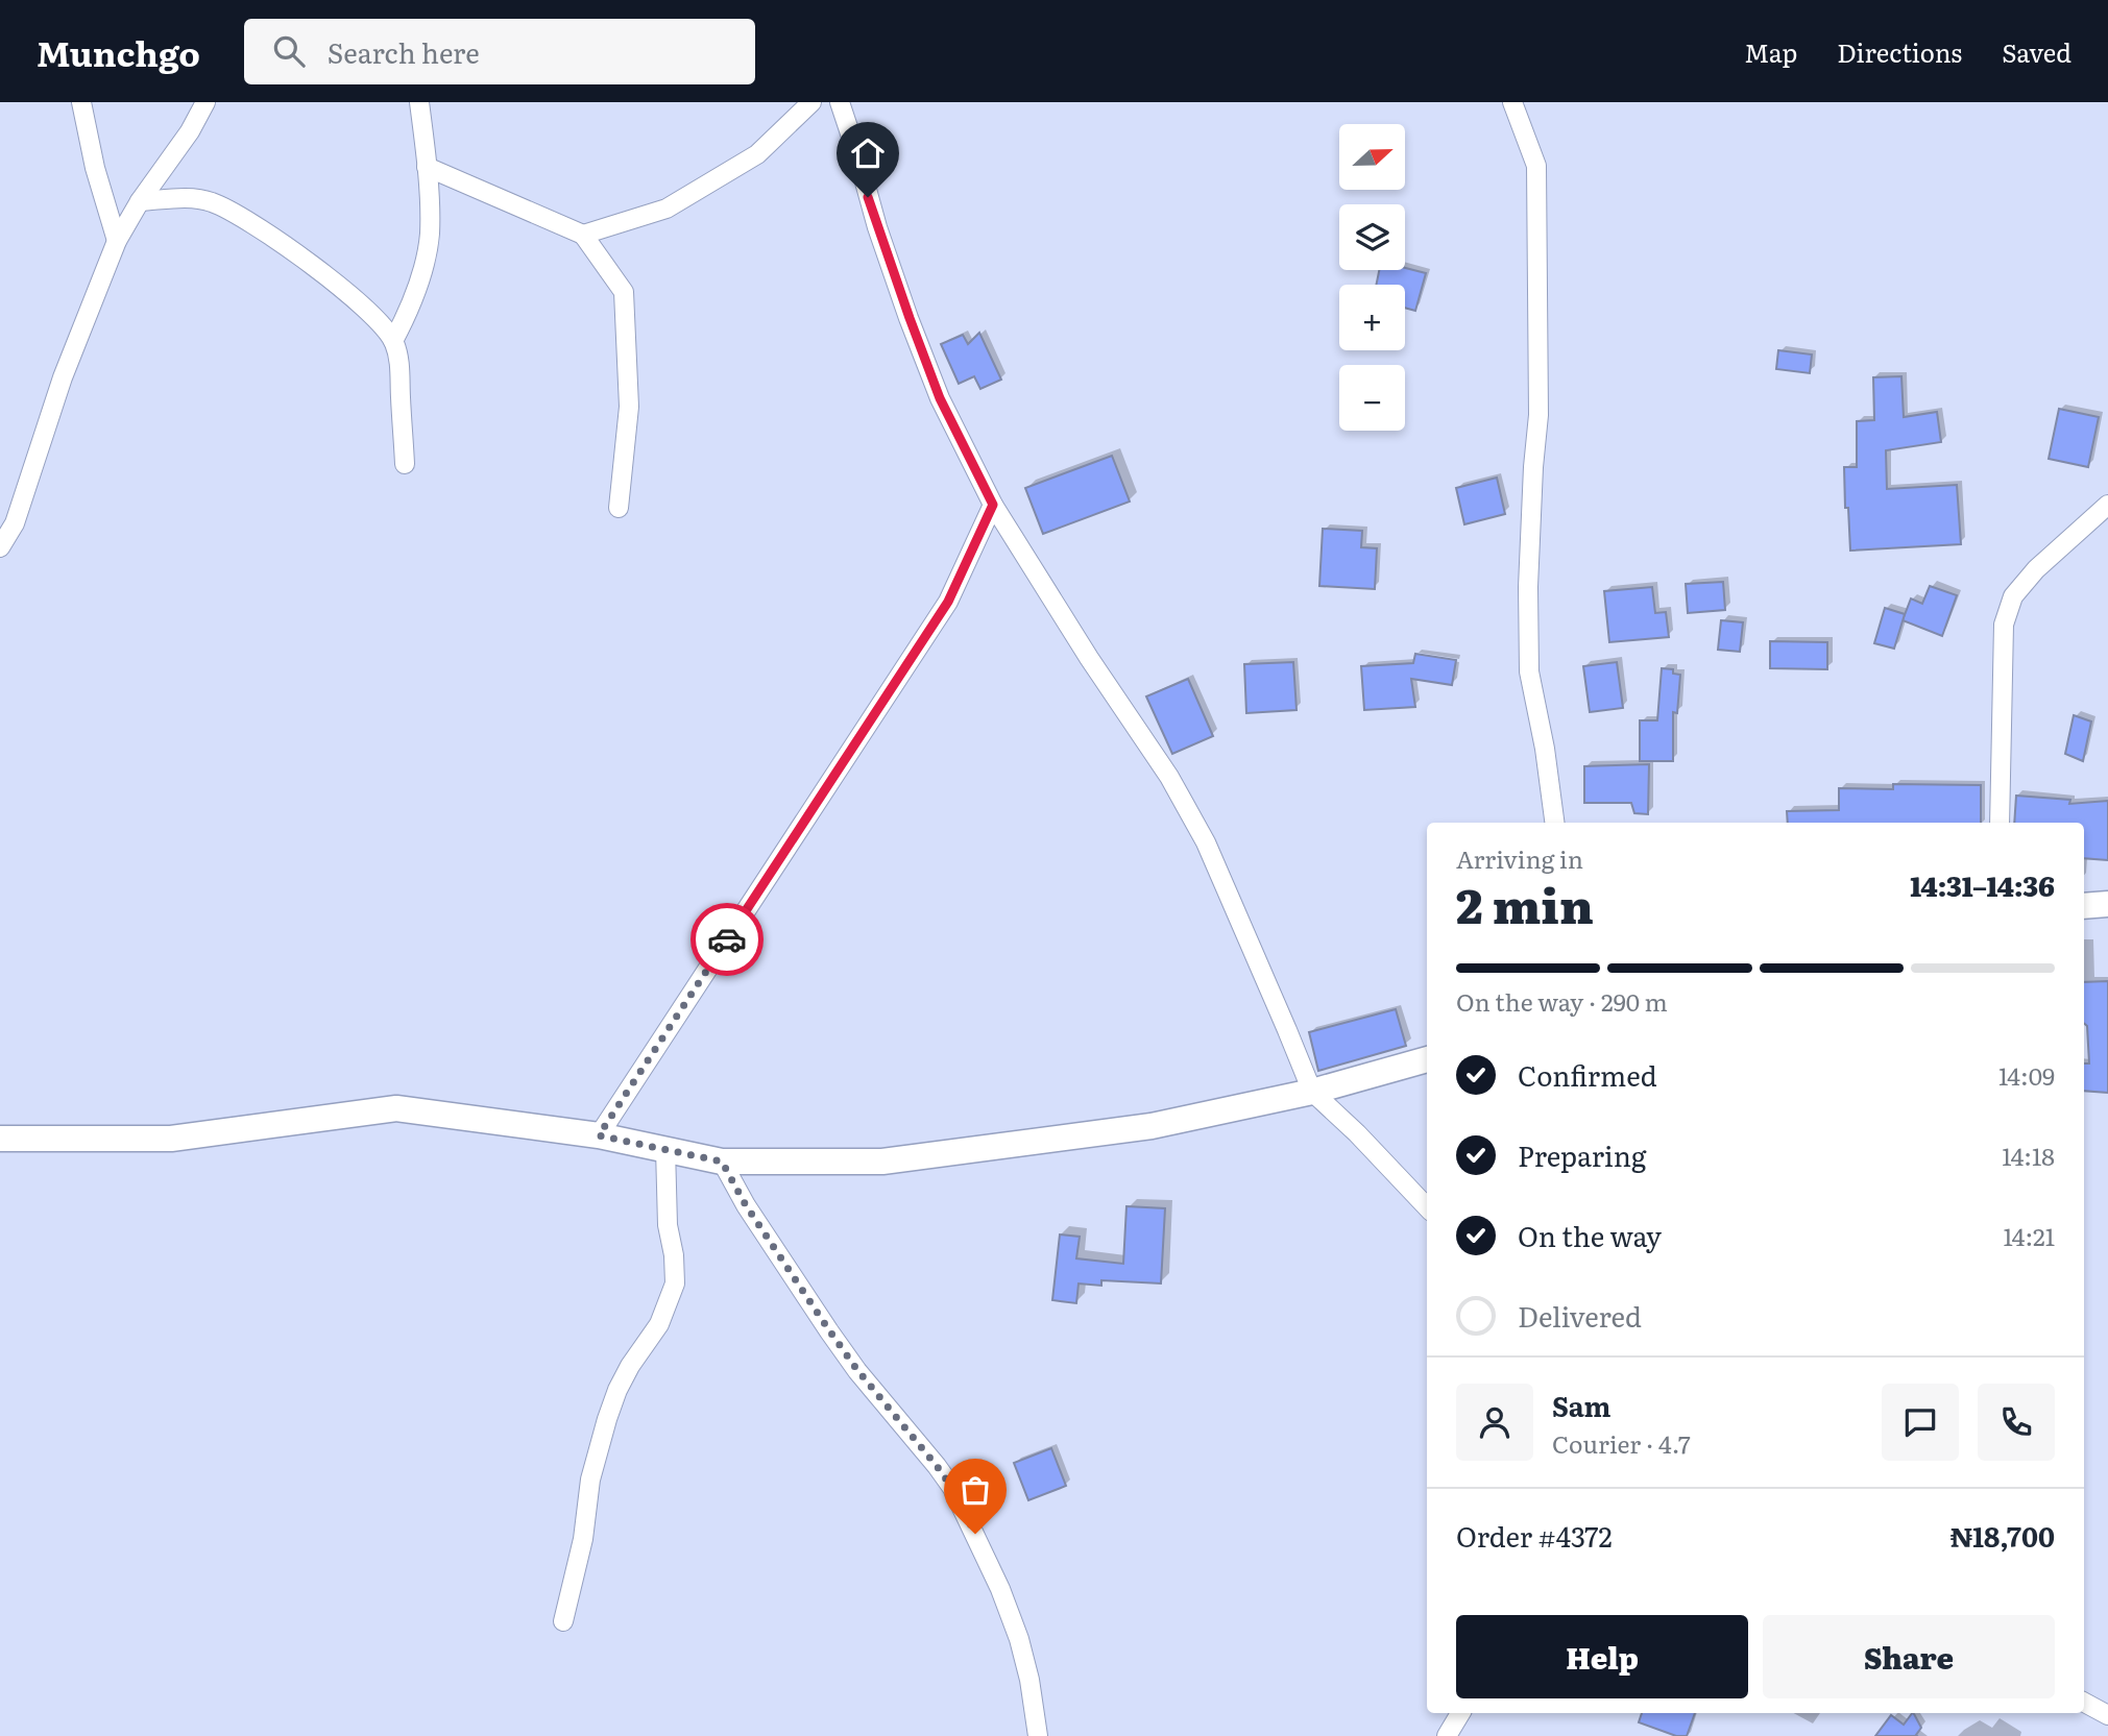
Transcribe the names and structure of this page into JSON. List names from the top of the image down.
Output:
{
  "north": "right",
  "page": {
    "header": "Munchgo",
    "search": "Search here",
    "nav": ["Map", "Directions", "Saved"],
    "map_buttons": ["+", "−"],
    "heading": ["2 min", "Arriving in", "14:31–14:36"],
    "panel": [
      "Sam",
      "Courier · 4.7",
      "Order #4372",
      "₦18,700"
    ],
    "bar": "On the way · 290 m",
    "list": [
      ["Confirmed", "14:09"],
      ["Preparing", "14:18"],
      ["On the way", "14:21"],
      "Delivered"
    ],
    "buttons": ["Help", "Share"]
  }
}
